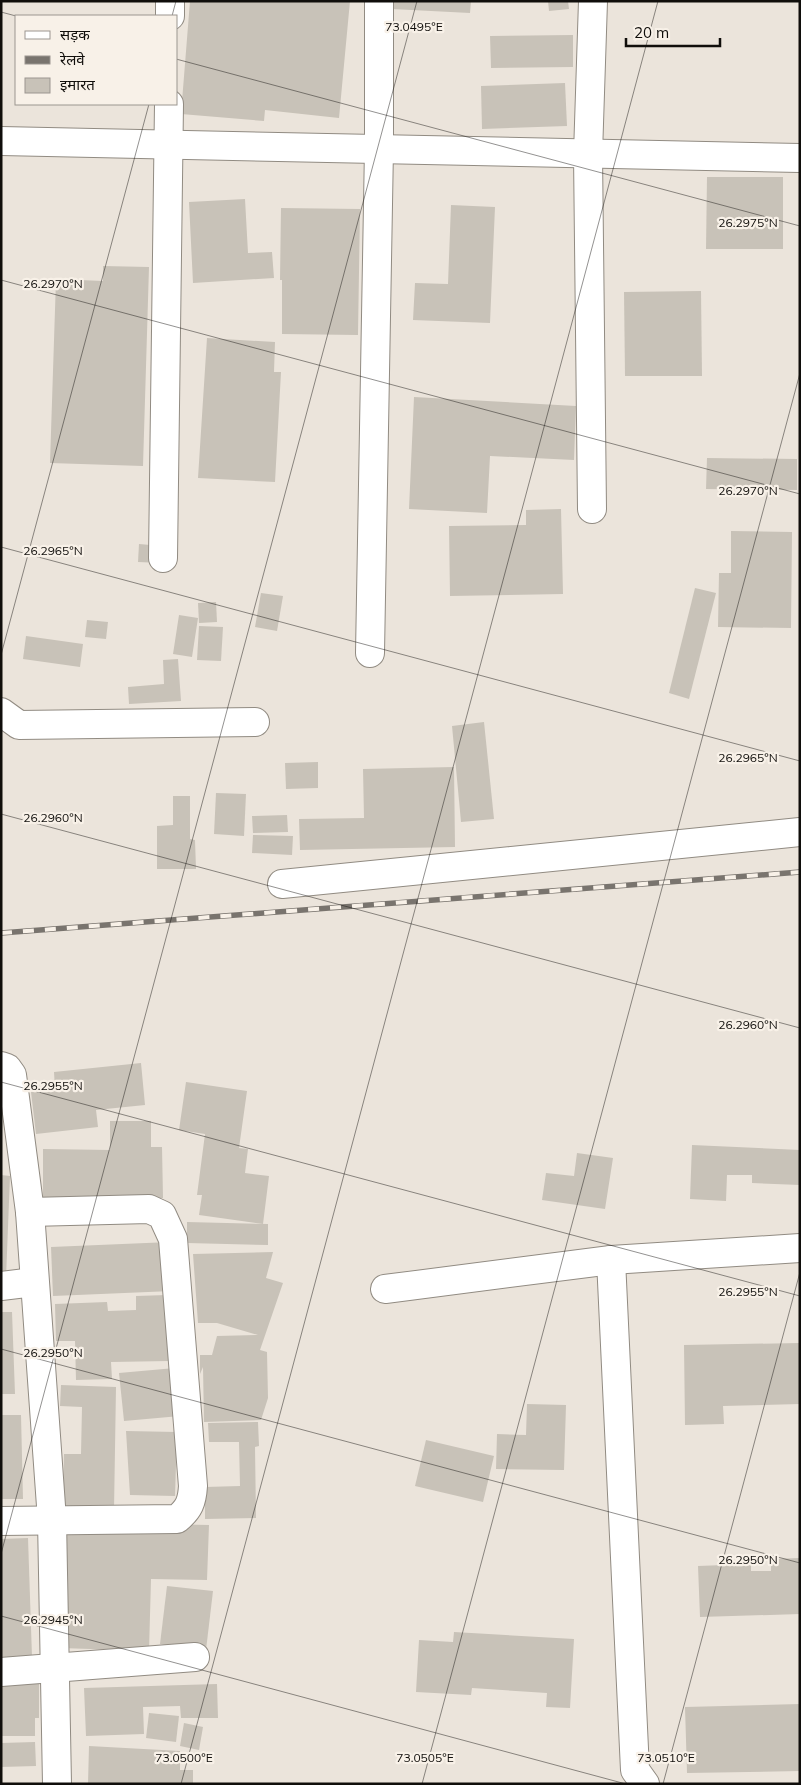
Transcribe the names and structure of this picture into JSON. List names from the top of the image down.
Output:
{
  "legend": ["सड़क", "रेलवे", "इमारत"],
  "scale_bar": "20 m",
  "coordinates": [
    "73.0495°E",
    "26.2975°N",
    "26.2970°N",
    "26.2965°N",
    "26.2960°N",
    "26.2955°N",
    "26.2950°N",
    "26.2945°N",
    "73.0500°E",
    "73.0505°E",
    "73.0510°E"
  ]
}
